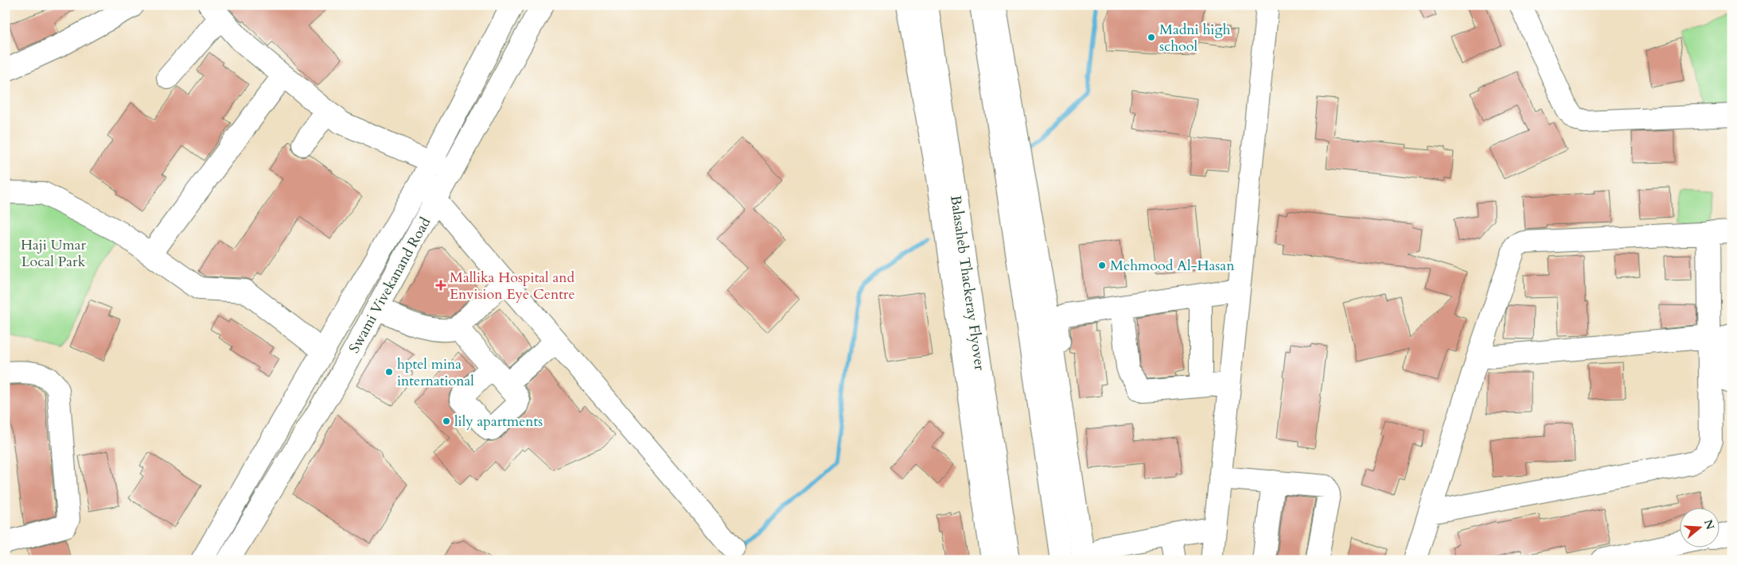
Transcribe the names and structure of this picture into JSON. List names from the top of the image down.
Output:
{
  "streets": {
    "street": ["Balasaheb Thackeray Flyover", "Swami Vivekanand Road"]
  },
  "parks": ["Haji Umar Local Park"],
  "places": {
    "other": [
      "Madni high school",
      "Mehmood Al-Hasan",
      "hptel mina international",
      "lily apartments"
    ],
    "health": ["Mallika Hospital and Envision Eye Centre"]
  },
  "north": "right"
}
